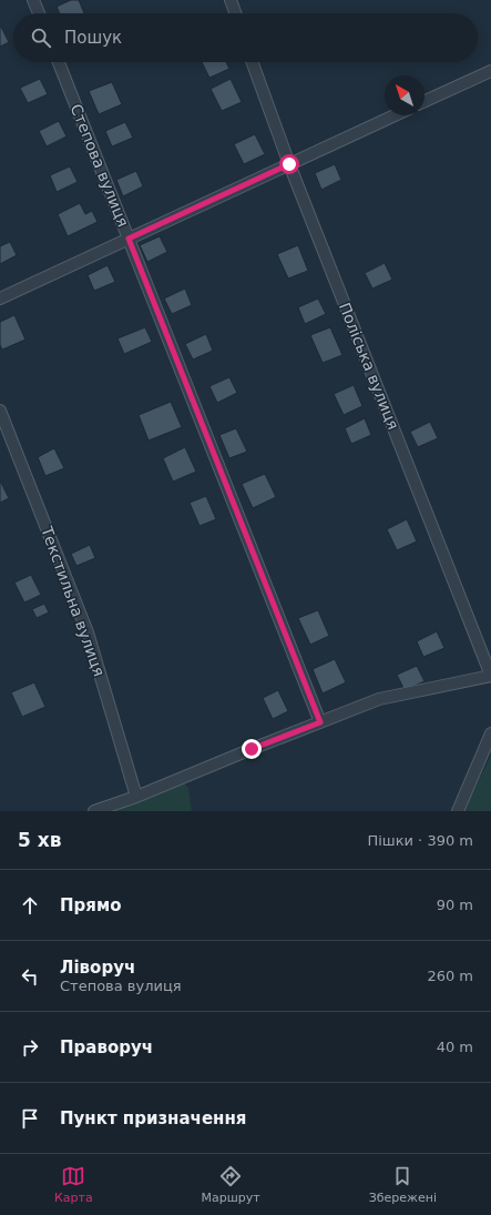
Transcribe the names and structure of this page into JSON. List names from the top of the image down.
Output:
{
  "streets": {
    "street": ["Степова вулиця", "Поліська вулиця", "Текстильна вулиця"]
  },
  "north": "top left",
  "page": {
    "search": "Пошук",
    "heading": ["5 хв", "Пішки · 390 m"],
    "list": [
      ["Прямо", "90 m"],
      ["Ліворуч", "Степова вулиця", "260 m"],
      ["Праворуч", "40 m"],
      "Пункт призначення"
    ],
    "nav": ["Карта", "Маршрут", "Збережені"]
  }
}
